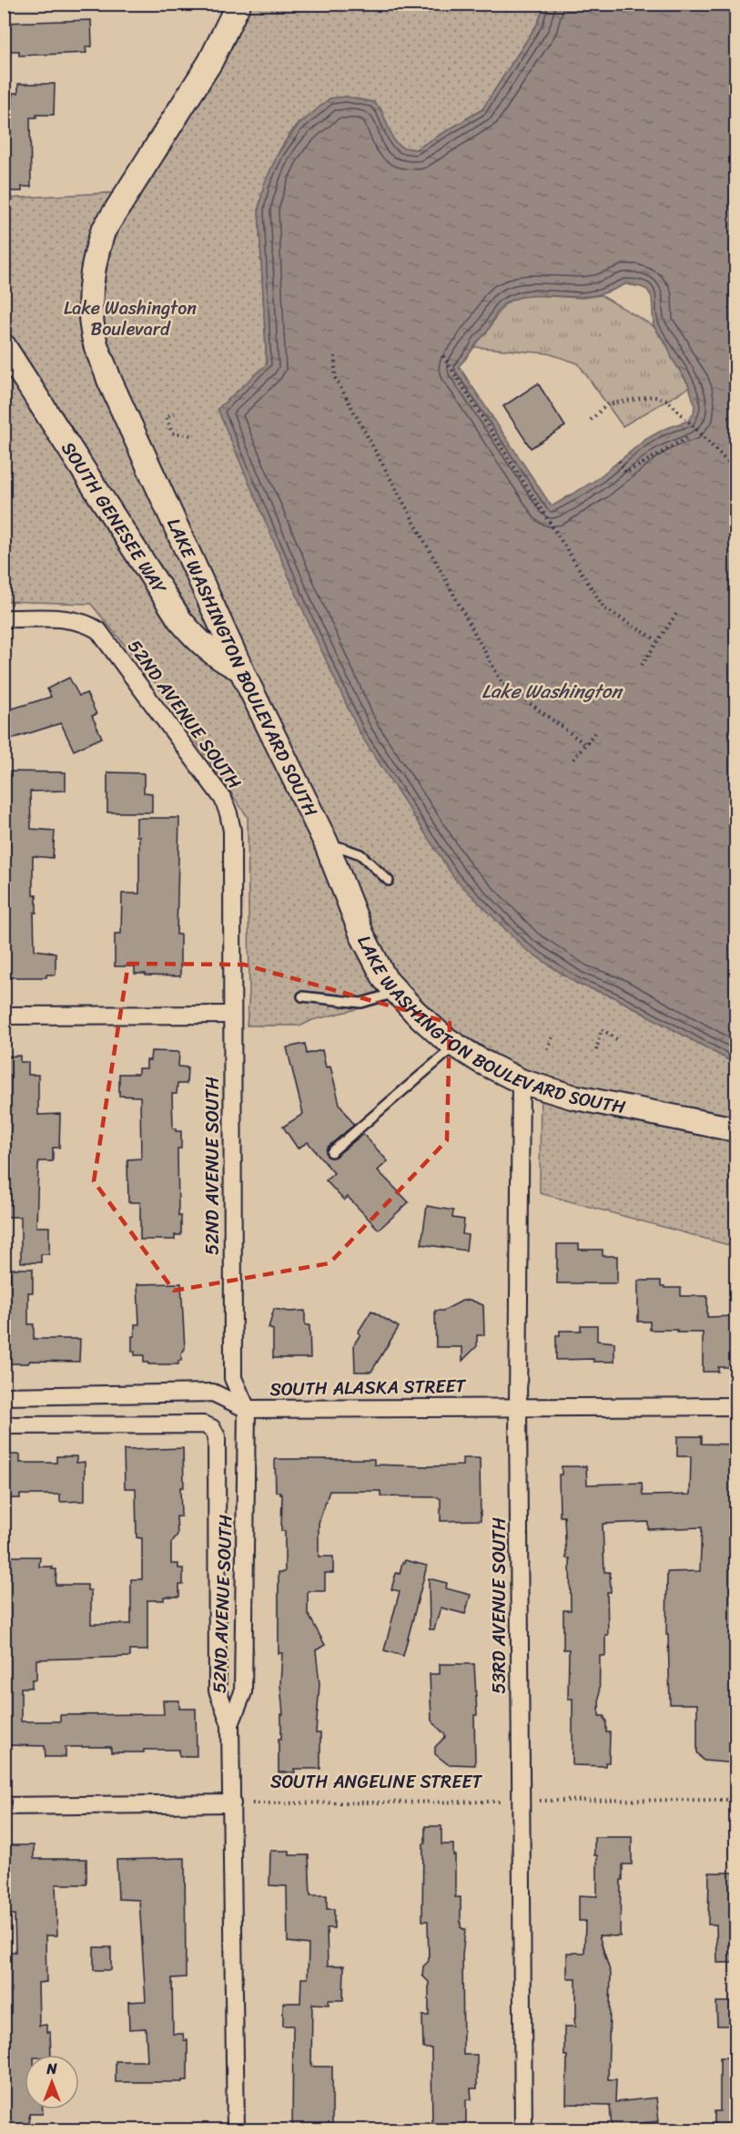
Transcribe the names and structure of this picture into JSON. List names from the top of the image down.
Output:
{
  "streets": {
    "main road": ["SOUTH GENESEE WAY", "LAKE WASHINGTON BOULEVARD SOUTH"],
    "street": ["52ND AVENUE SOUTH", "SOUTH ALASKA STREET", "53RD AVENUE SOUTH"],
    "path": ["SOUTH ANGELINE STREET"]
  },
  "crossings": [
    ["SOUTH GENESEE WAY", "LAKE WASHINGTON BOULEVARD SOUTH"],
    ["LAKE WASHINGTON BOULEVARD SOUTH", "53RD AVENUE SOUTH"],
    ["52ND AVENUE SOUTH", "SOUTH ALASKA STREET"],
    ["SOUTH ALASKA STREET", "53RD AVENUE SOUTH"]
  ],
  "water": ["Lake Washington"],
  "parks": ["Lake Washington Boulevard"],
  "north": "top"
}
